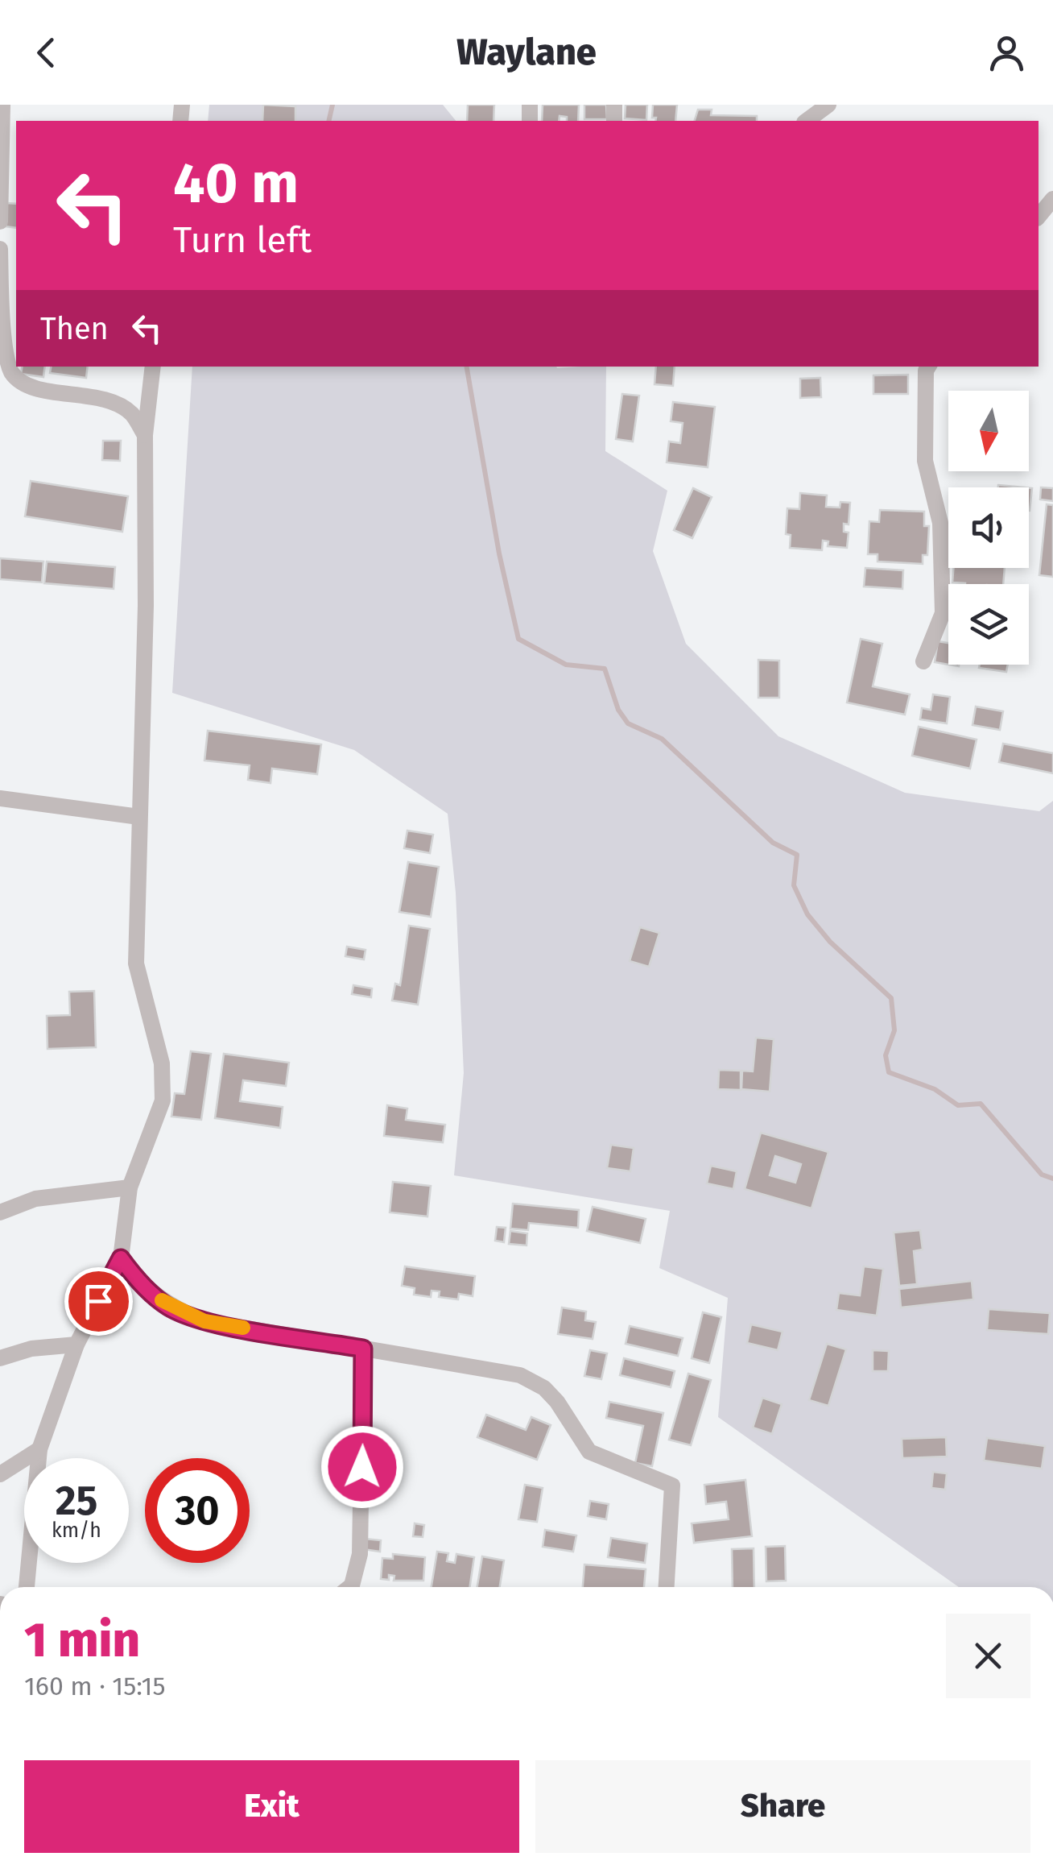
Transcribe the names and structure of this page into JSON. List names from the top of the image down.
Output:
{
  "north": "bottom",
  "page": {
    "header": "Waylane",
    "turn": ["40 m", "Turn left"],
    "then": "Then",
    "speed": "25 km/h",
    "limit": "30",
    "heading": ["1 min", "160 m · 15:15"],
    "buttons": ["Exit", "Share"]
  }
}
